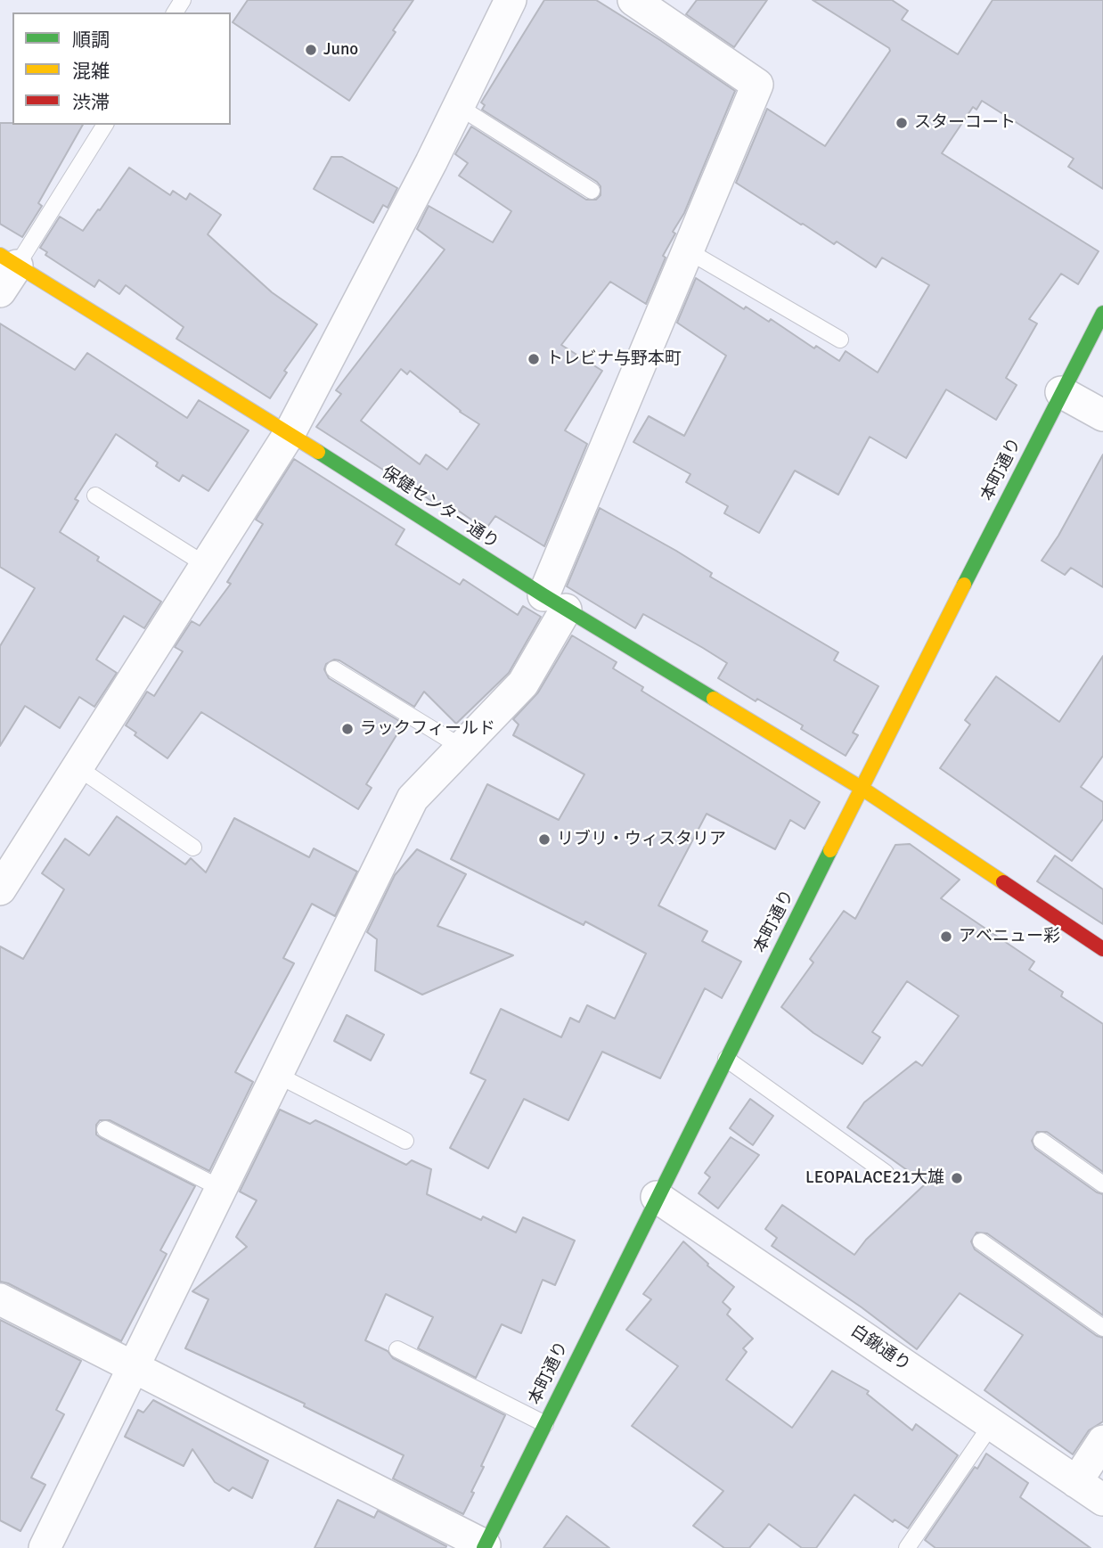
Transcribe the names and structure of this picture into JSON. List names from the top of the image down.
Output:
{
  "streets": {
    "main road": ["本町通り", "保健センター通り"],
    "street": ["白鍬通り"]
  },
  "crossings": [
    ["本町通り", "保健センター通り"],
    ["本町通り", "白鍬通り"]
  ],
  "places": [
    "Juno",
    "スターコート",
    "トレビナ与野本町",
    "ラックフィールド",
    "リブリ・ウィスタリア",
    "アベニュー彩",
    "LEOPALACE21大雄"
  ],
  "legend": ["順調", "混雑", "渋滞"]
}
